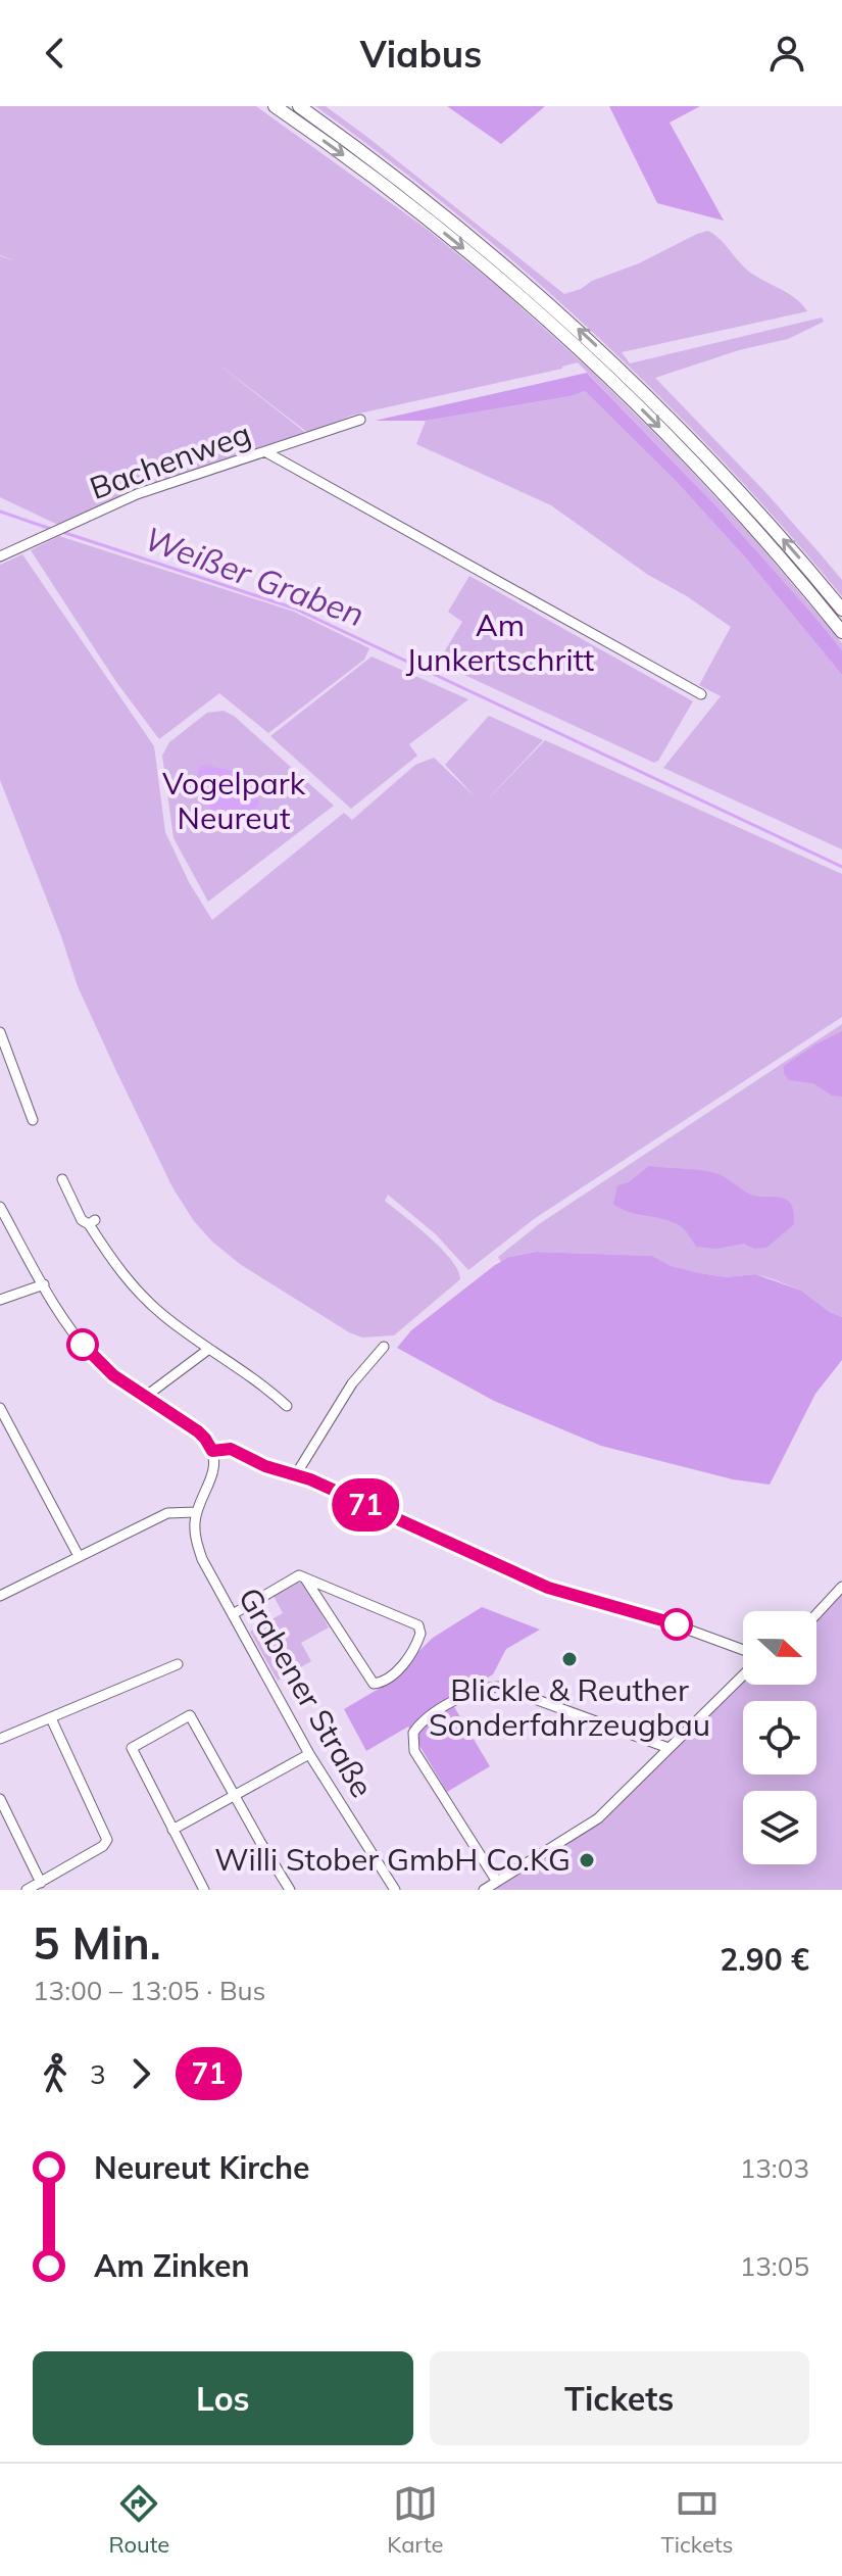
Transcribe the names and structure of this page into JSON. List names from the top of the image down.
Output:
{
  "streets": {
    "street": ["Bachenweg", "Grabener Straße"]
  },
  "water": ["Weißer Graben"],
  "parks": ["Am Junkertschritt", "Vogelpark Neureut"],
  "places": ["Blickle & Reuther Sonderfahrzeugbau", "Willi Stober GmbH Co.KG"],
  "lines": ["bus line 71"],
  "north": "right",
  "page": {
    "header": "Viabus",
    "on_map": "71",
    "heading": ["5 Min.", "13:00 – 13:05 · Bus", "2.90 €"],
    "legs": ["3", "71"],
    "list": [
      {
        "name": "Neureut Kirche",
        "value": "13:03"
      },
      {
        "name": "Am Zinken",
        "value": "13:05"
      }
    ],
    "buttons": ["Los", "Tickets"],
    "tabs": ["Route", "Karte", "Tickets"]
  }
}
